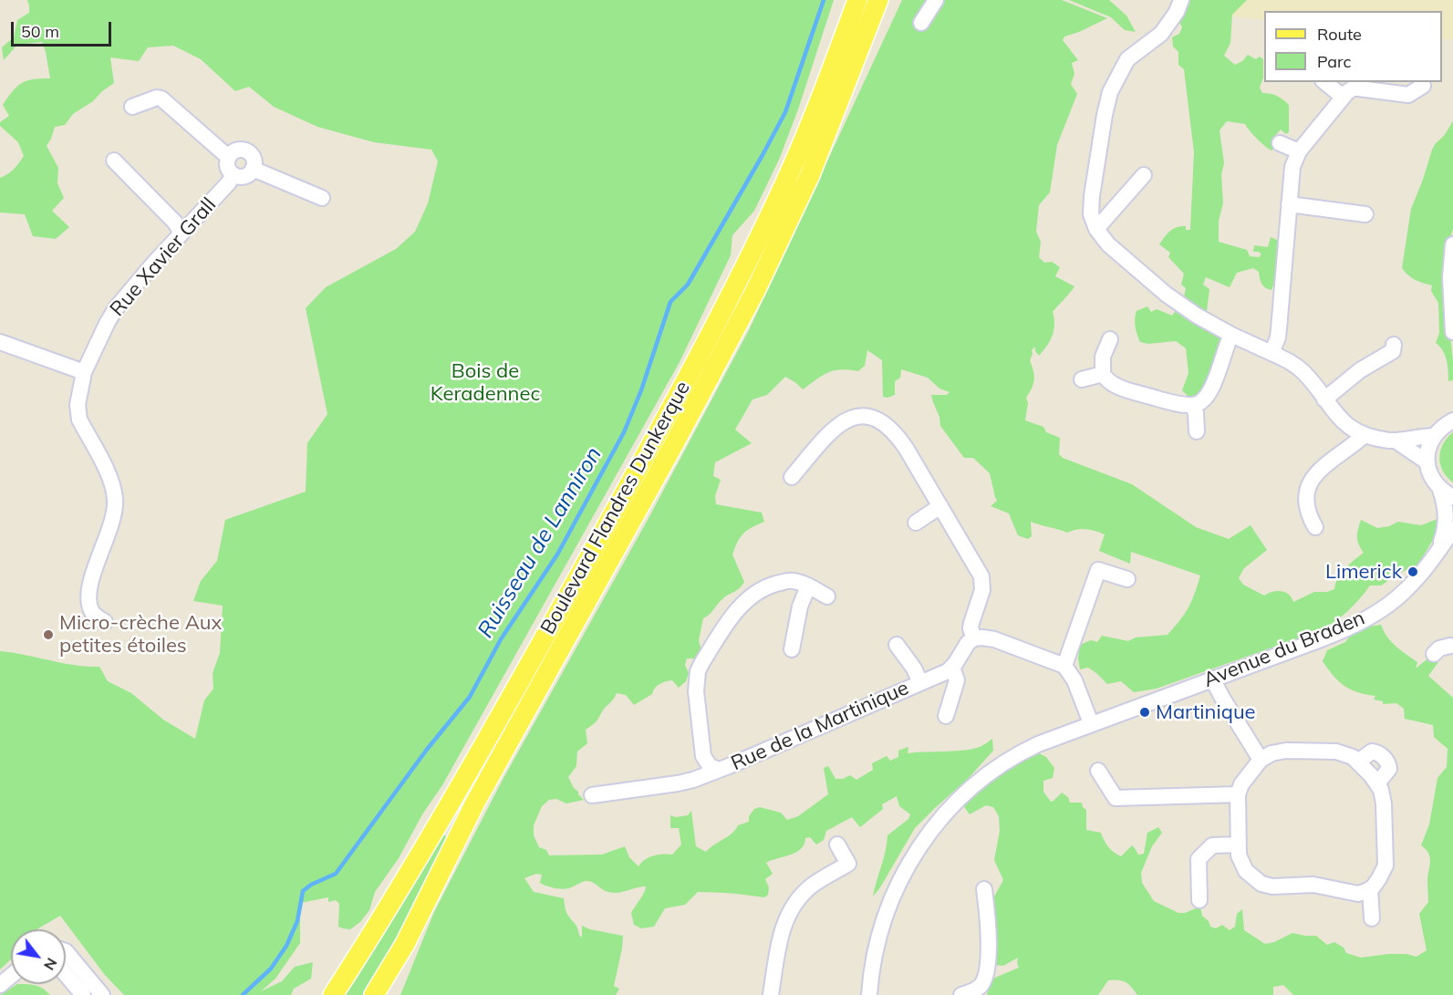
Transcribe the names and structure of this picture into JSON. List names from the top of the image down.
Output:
{
  "streets": {
    "main road": ["Boulevard Flandres Dunkerque"],
    "street": ["Rue Xavier Grall", "Avenue du Braden", "Rue de la Martinique"]
  },
  "water": ["Ruisseau de Lanniron"],
  "parks": ["Bois de Keradennec"],
  "places": ["Limerick", "Micro-crèche Aux petites étoiles", "Martinique"],
  "legend": ["Route", "Parc"],
  "scale_bar": "50 m",
  "north": "bottom right"
}
